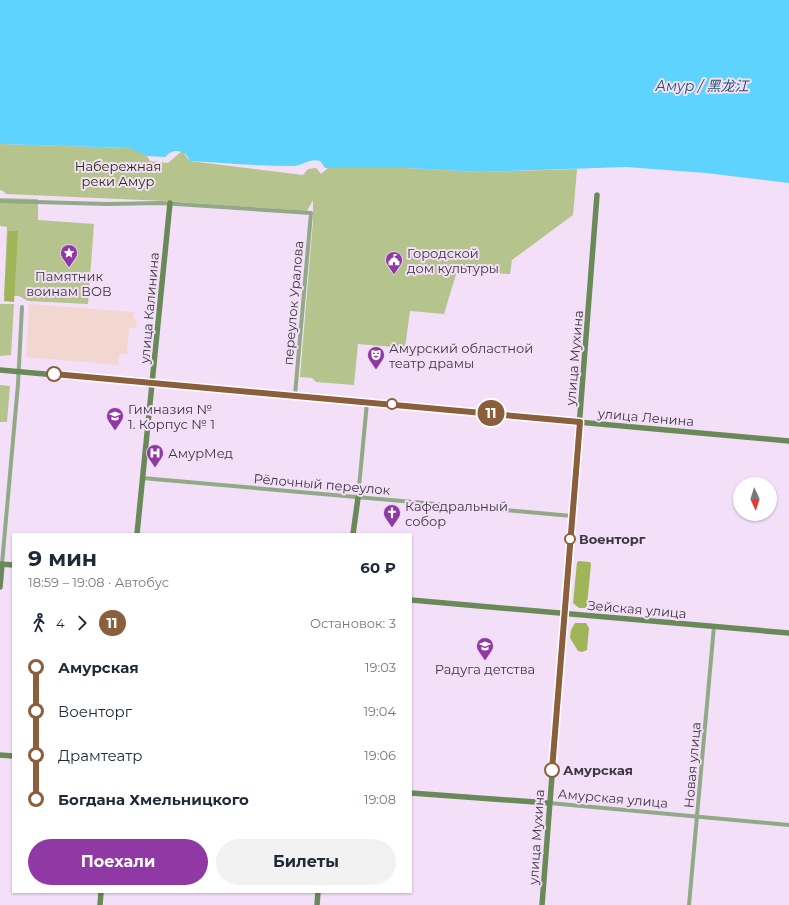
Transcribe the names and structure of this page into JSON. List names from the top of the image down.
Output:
{
  "streets": {
    "main road": [
      "улица Калинина",
      "улица Мухина",
      "улица Ленина",
      "Зейская улица",
      "Амурская улица"
    ],
    "street": ["переулок Уралова", "Рёлочный переулок", "Новая улица"]
  },
  "crossings": [
    ["переулок Уралова", "улица Калинина"],
    ["переулок Уралова", "улица Ленина"],
    ["улица Калинина", "улица Ленина"],
    ["улица Калинина", "Рёлочный переулок"],
    ["улица Мухина", "улица Ленина"],
    ["улица Мухина", "Рёлочный переулок"],
    ["улица Мухина", "Зейская улица"],
    ["улица Мухина", "Амурская улица"],
    ["Зейская улица", "Новая улица"],
    ["Новая улица", "Амурская улица"]
  ],
  "water": ["Амур / 黑龙江"],
  "parks": ["Набережная реки Амур"],
  "places": {
    "place": ["Памятник воинам ВОВ"],
    "public building": ["Городской дом культуры"],
    "theatre": ["Амурский областной театр драмы"],
    "school or university": ["Гимназия № 1. Корпус № 1", "Радуга детства"],
    "hospital": ["АмурМед"],
    "church": ["Кафедральный собор"],
    "other": ["Военторг", "Амурская"]
  },
  "lines": ["bus line 11"],
  "north": "bottom",
  "page": {
    "on_map": "11",
    "heading": ["9 мин", "18:59 – 19:08 · Автобус", "60 ₽"],
    "legs": ["4", "11", "Остановок: 3"],
    "list": [
      {
        "name": "Амурская",
        "value": "19:03"
      },
      {
        "name": "Военторг",
        "value": "19:04"
      },
      {
        "name": "Драмтеатр",
        "value": "19:06"
      },
      {
        "name": "Богдана Хмельницкого",
        "value": "19:08"
      }
    ],
    "buttons": ["Поехали", "Билеты"]
  }
}
